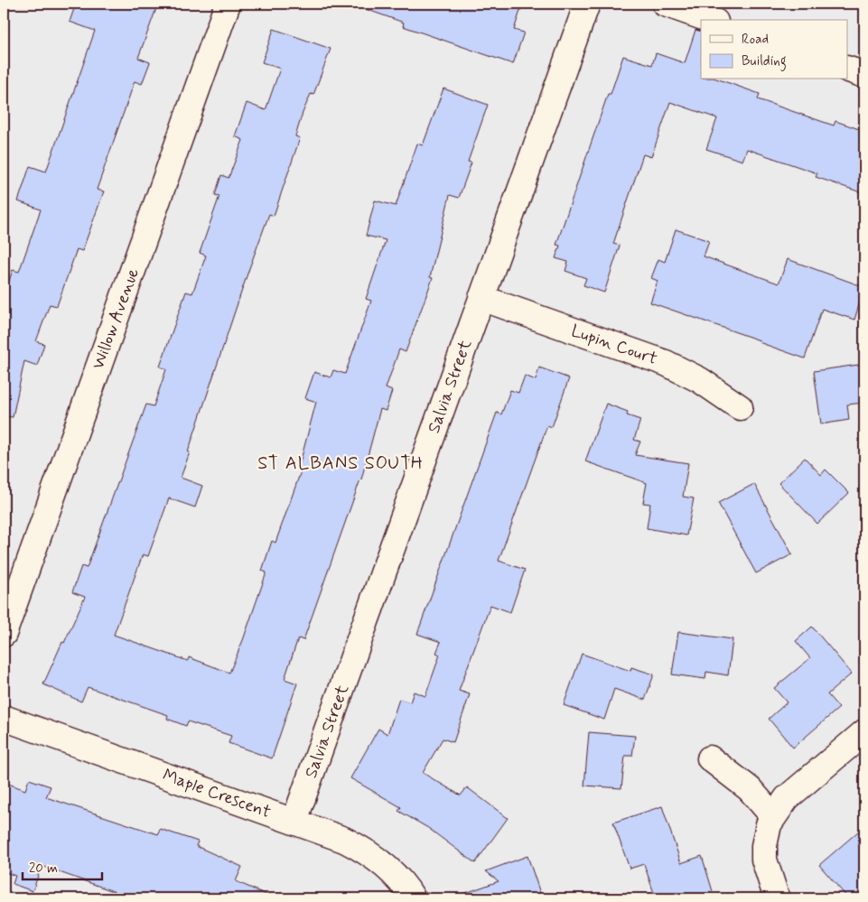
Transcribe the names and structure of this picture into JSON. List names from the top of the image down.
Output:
{
  "streets": {
    "street": [
      "Willow Avenue",
      "Lupin Court",
      "Salvia Street",
      "Maple Crescent"
    ]
  },
  "crossings": [
    ["Lupin Court", "Salvia Street"],
    ["Salvia Street", "Maple Crescent"]
  ],
  "districts": ["ST ALBANS SOUTH"],
  "legend": ["Road", "Building"],
  "scale_bar": "20 m"
}
